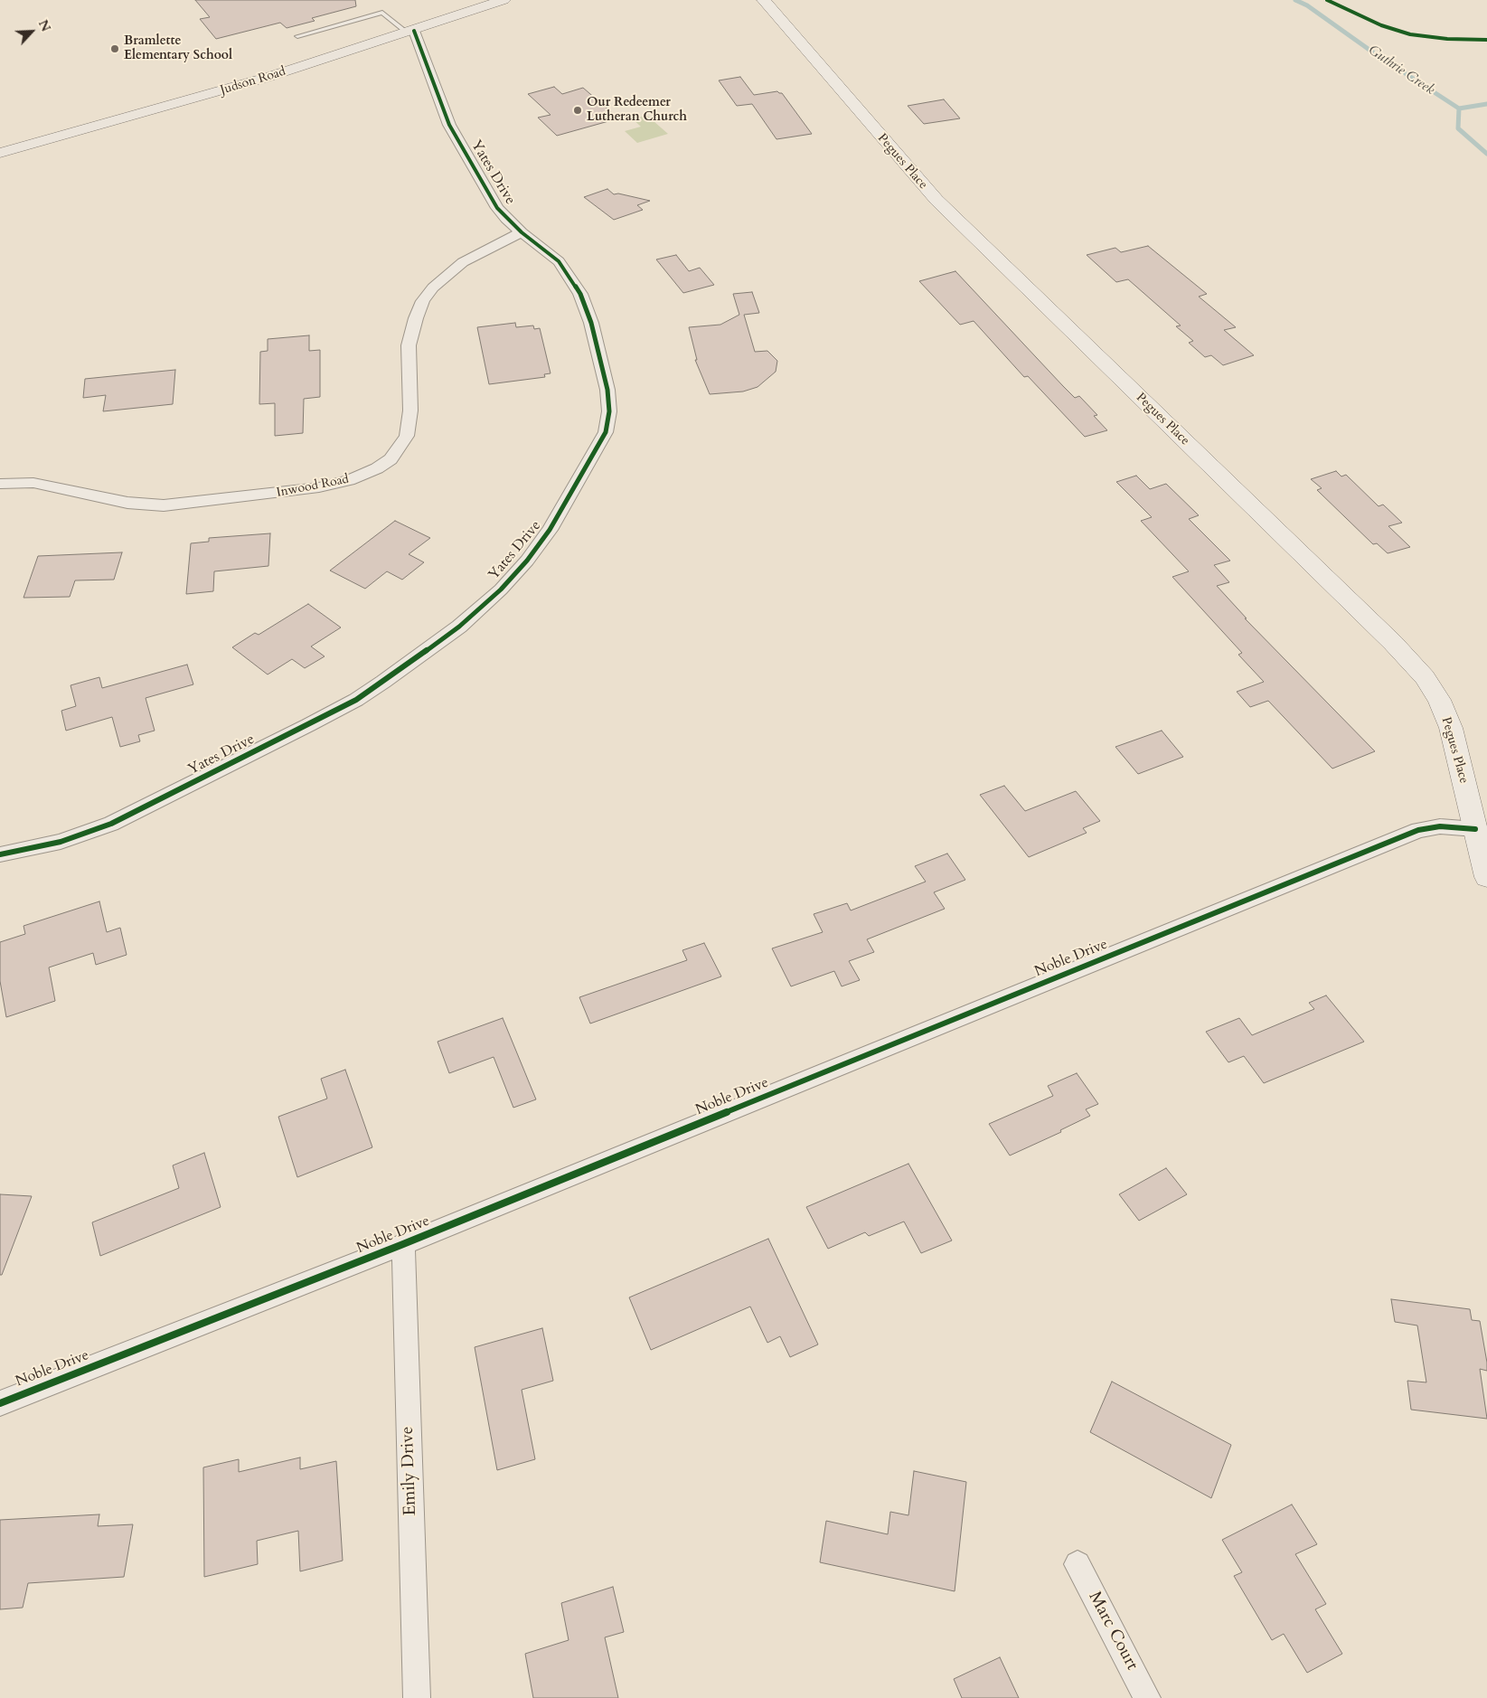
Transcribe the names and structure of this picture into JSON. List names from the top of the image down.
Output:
{
  "streets": {
    "main road": ["Judson Road"],
    "street": [
      "Pegues Place",
      "Yates Drive",
      "Inwood Road",
      "Noble Drive",
      "Emily Drive",
      "Marc Court"
    ]
  },
  "crossings": [
    ["Judson Road", "Yates Drive"],
    ["Pegues Place", "Noble Drive"],
    ["Yates Drive", "Inwood Road"],
    ["Noble Drive", "Emily Drive"]
  ],
  "water": ["Guthrie Creek"],
  "places": ["Bramlette Elementary School", "Our Redeemer Lutheran Church"],
  "north": "top right"
}
